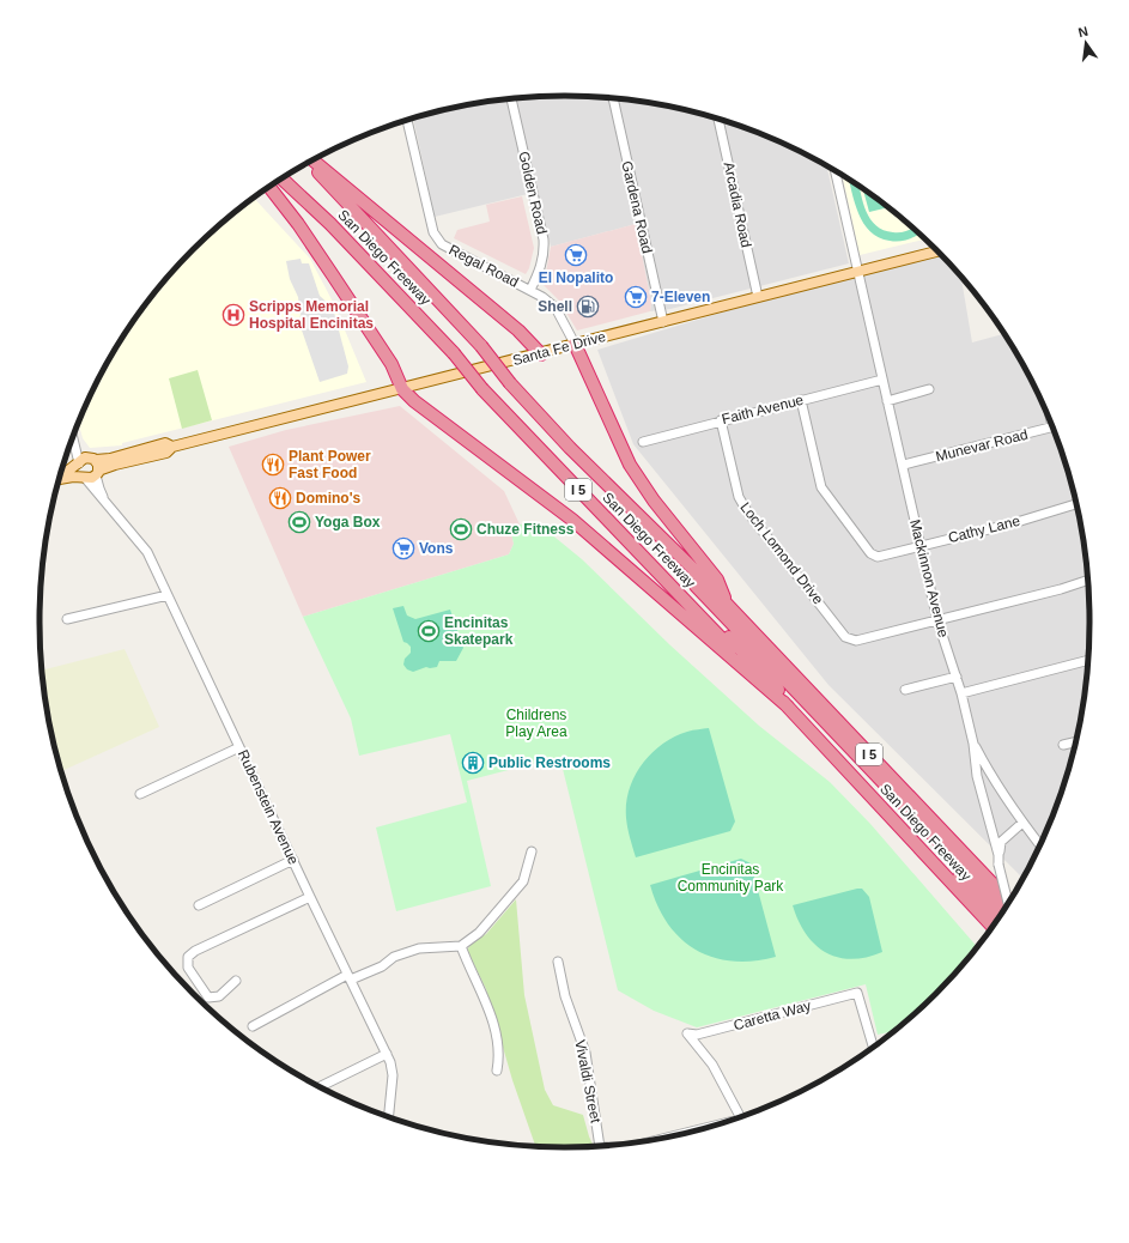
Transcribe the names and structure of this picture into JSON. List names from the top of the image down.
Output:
{
  "streets": {
    "highway": ["San Diego Freeway", "I 5"],
    "main road": ["Santa Fe Drive"],
    "street": [
      "Golden Road",
      "Arcadia Road",
      "Gardena Road",
      "Regal Road",
      "Faith Avenue",
      "Munevar Road",
      "Cathy Lane",
      "Loch Lomond Drive",
      "Mackinnon Avenue",
      "Rubenstein Avenue",
      "Caretta Way",
      "Vivaldi Street"
    ]
  },
  "crossings": [
    ["Golden Road", "Regal Road"],
    ["Arcadia Road", "Santa Fe Drive"],
    ["Gardena Road", "Santa Fe Drive"],
    ["Regal Road", "Santa Fe Drive"],
    ["Santa Fe Drive", "Mackinnon Avenue"],
    ["Santa Fe Drive", "Rubenstein Avenue"],
    ["Faith Avenue", "Cathy Lane"],
    ["Faith Avenue", "Loch Lomond Drive"],
    ["Faith Avenue", "Mackinnon Avenue"],
    ["Munevar Road", "Mackinnon Avenue"],
    ["Cathy Lane", "Mackinnon Avenue"],
    ["Loch Lomond Drive", "Mackinnon Avenue"]
  ],
  "parks": ["Childrens Play Area", "Encinitas Community Park"],
  "places": {
    "supermarket": ["El Nopalito", "7-Eleven", "Vons"],
    "fuel station": ["Shell"],
    "hospital": ["Scripps Memorial Hospital Encinitas"],
    "restaurant": ["Plant Power Fast Food", "Domino's"],
    "sports": ["Yoga Box", "Chuze Fitness", "Encinitas Skatepark"],
    "building": ["Public Restrooms"]
  },
  "north": "top"
}
